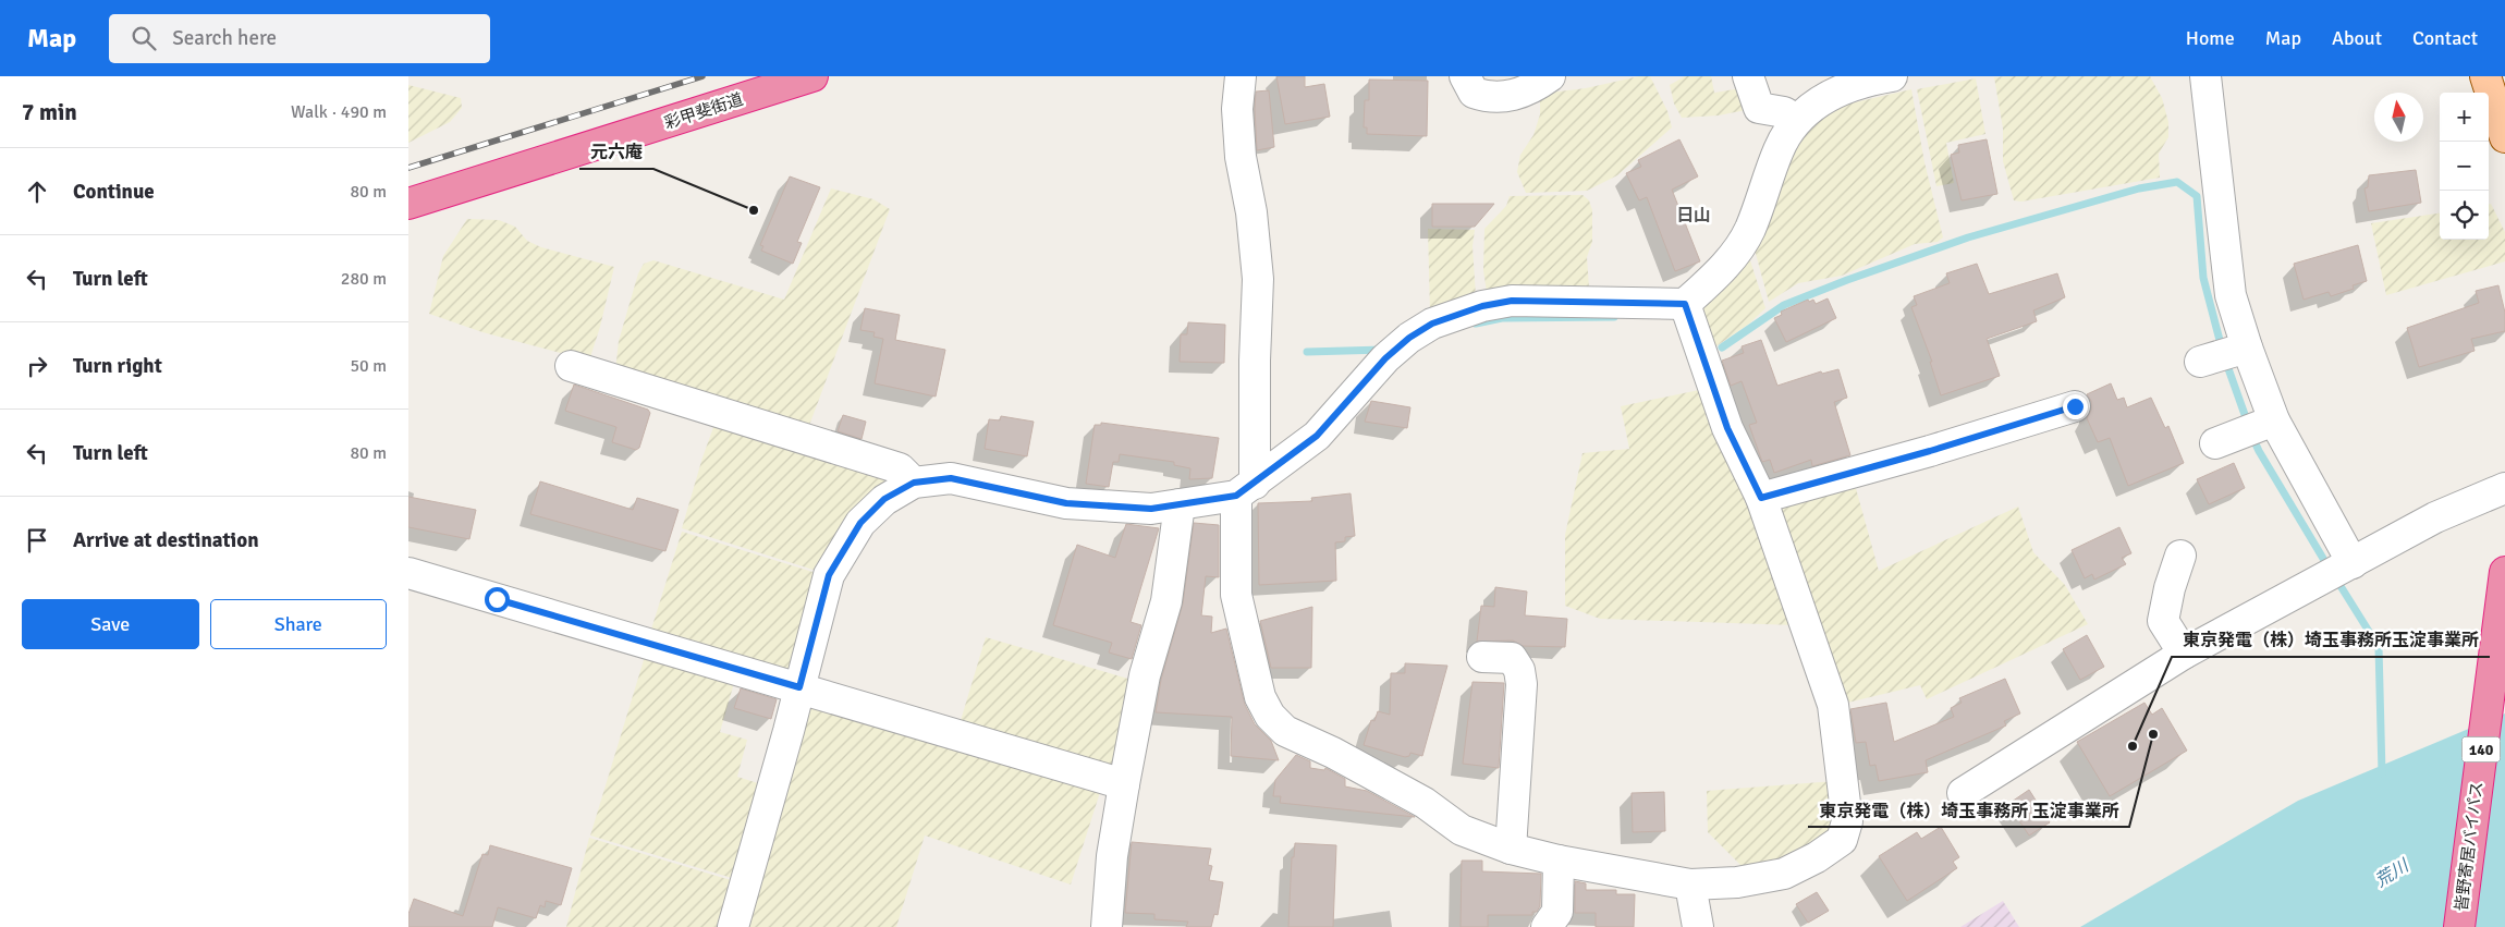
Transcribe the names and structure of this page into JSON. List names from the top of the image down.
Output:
{
  "streets": {
    "highway": ["彩甲斐街道", "140", "皆野寄居バイパス"]
  },
  "districts": ["日山"],
  "water": ["荒川"],
  "places": ["元六庵", "東京発電（株）埼玉事務所 玉淀事業所", "東京発電（株）埼玉事務所玉淀事業所"],
  "north": "top",
  "page": {
    "header": "Map",
    "search": "Search here",
    "nav": [
      "Home",
      "Map",
      "About",
      "Contact"
    ],
    "heading": ["7 min", "Walk · 490 m"],
    "map_buttons": ["+", "−"],
    "list": [
      ["Continue", "80 m"],
      ["Turn left", "280 m"],
      ["Turn right", "50 m"],
      ["Turn left", "80 m"],
      "Arrive at destination"
    ],
    "buttons": ["Save", "Share"]
  }
}
